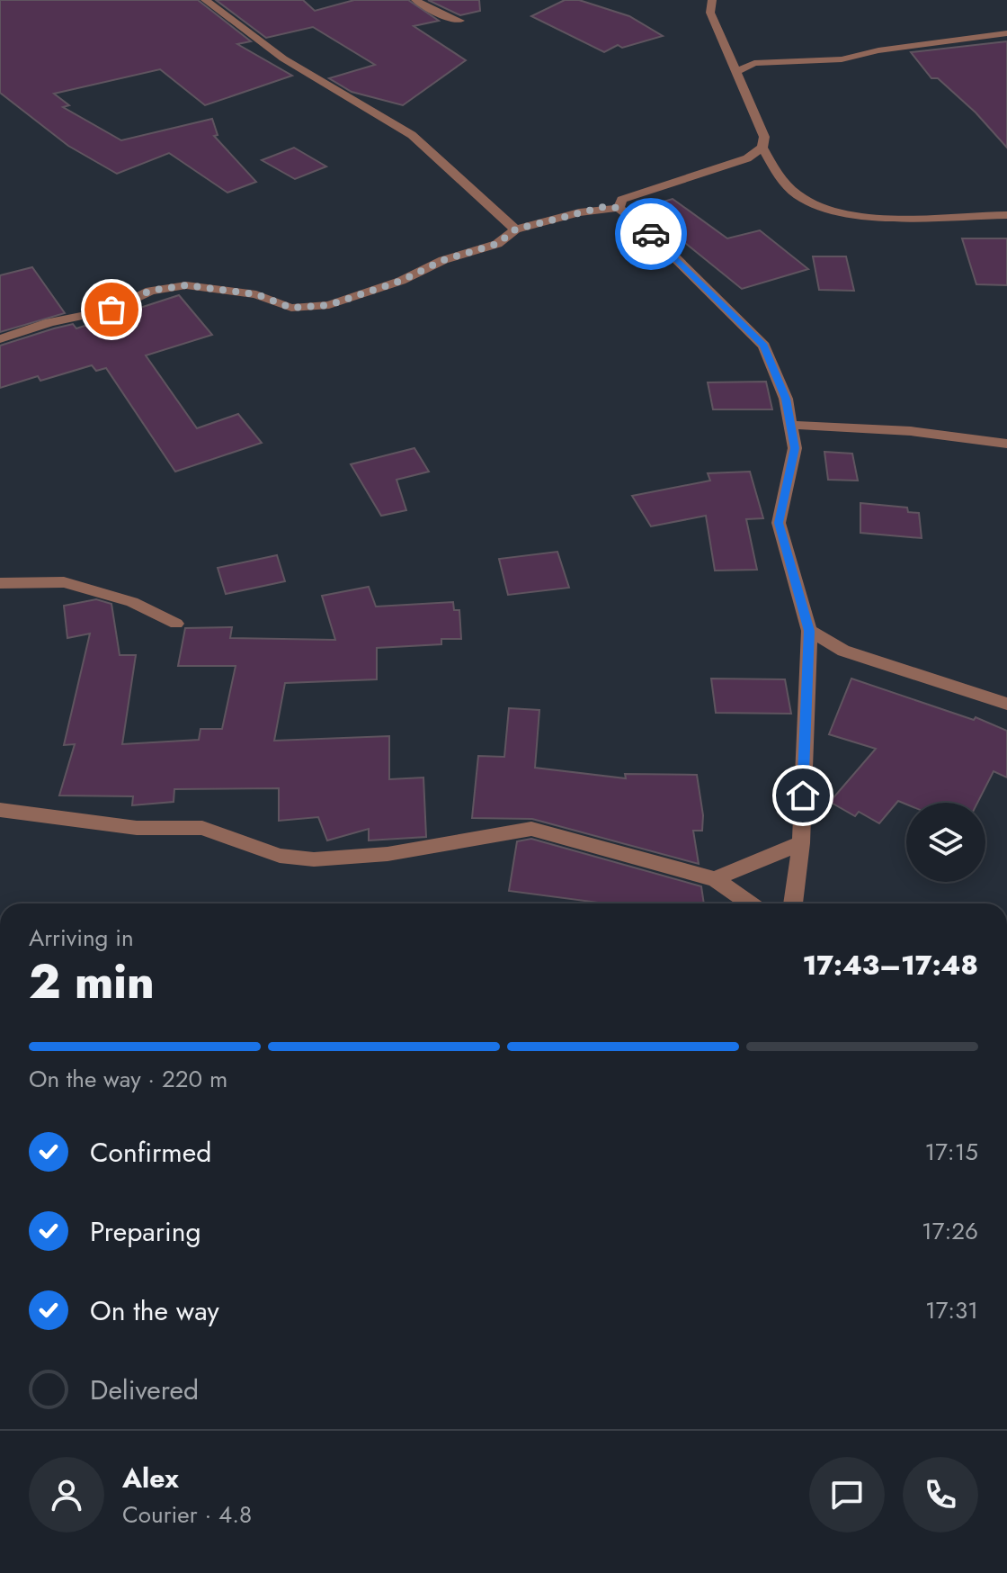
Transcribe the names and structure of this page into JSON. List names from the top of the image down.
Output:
{
  "page": {
    "heading": ["2 min", "Arriving in", "17:43–17:48"],
    "panel": ["Alex", "Courier · 4.8"],
    "bar": "On the way · 220 m",
    "list": [
      ["Confirmed", "17:15"],
      ["Preparing", "17:26"],
      ["On the way", "17:31"],
      "Delivered"
    ]
  }
}
